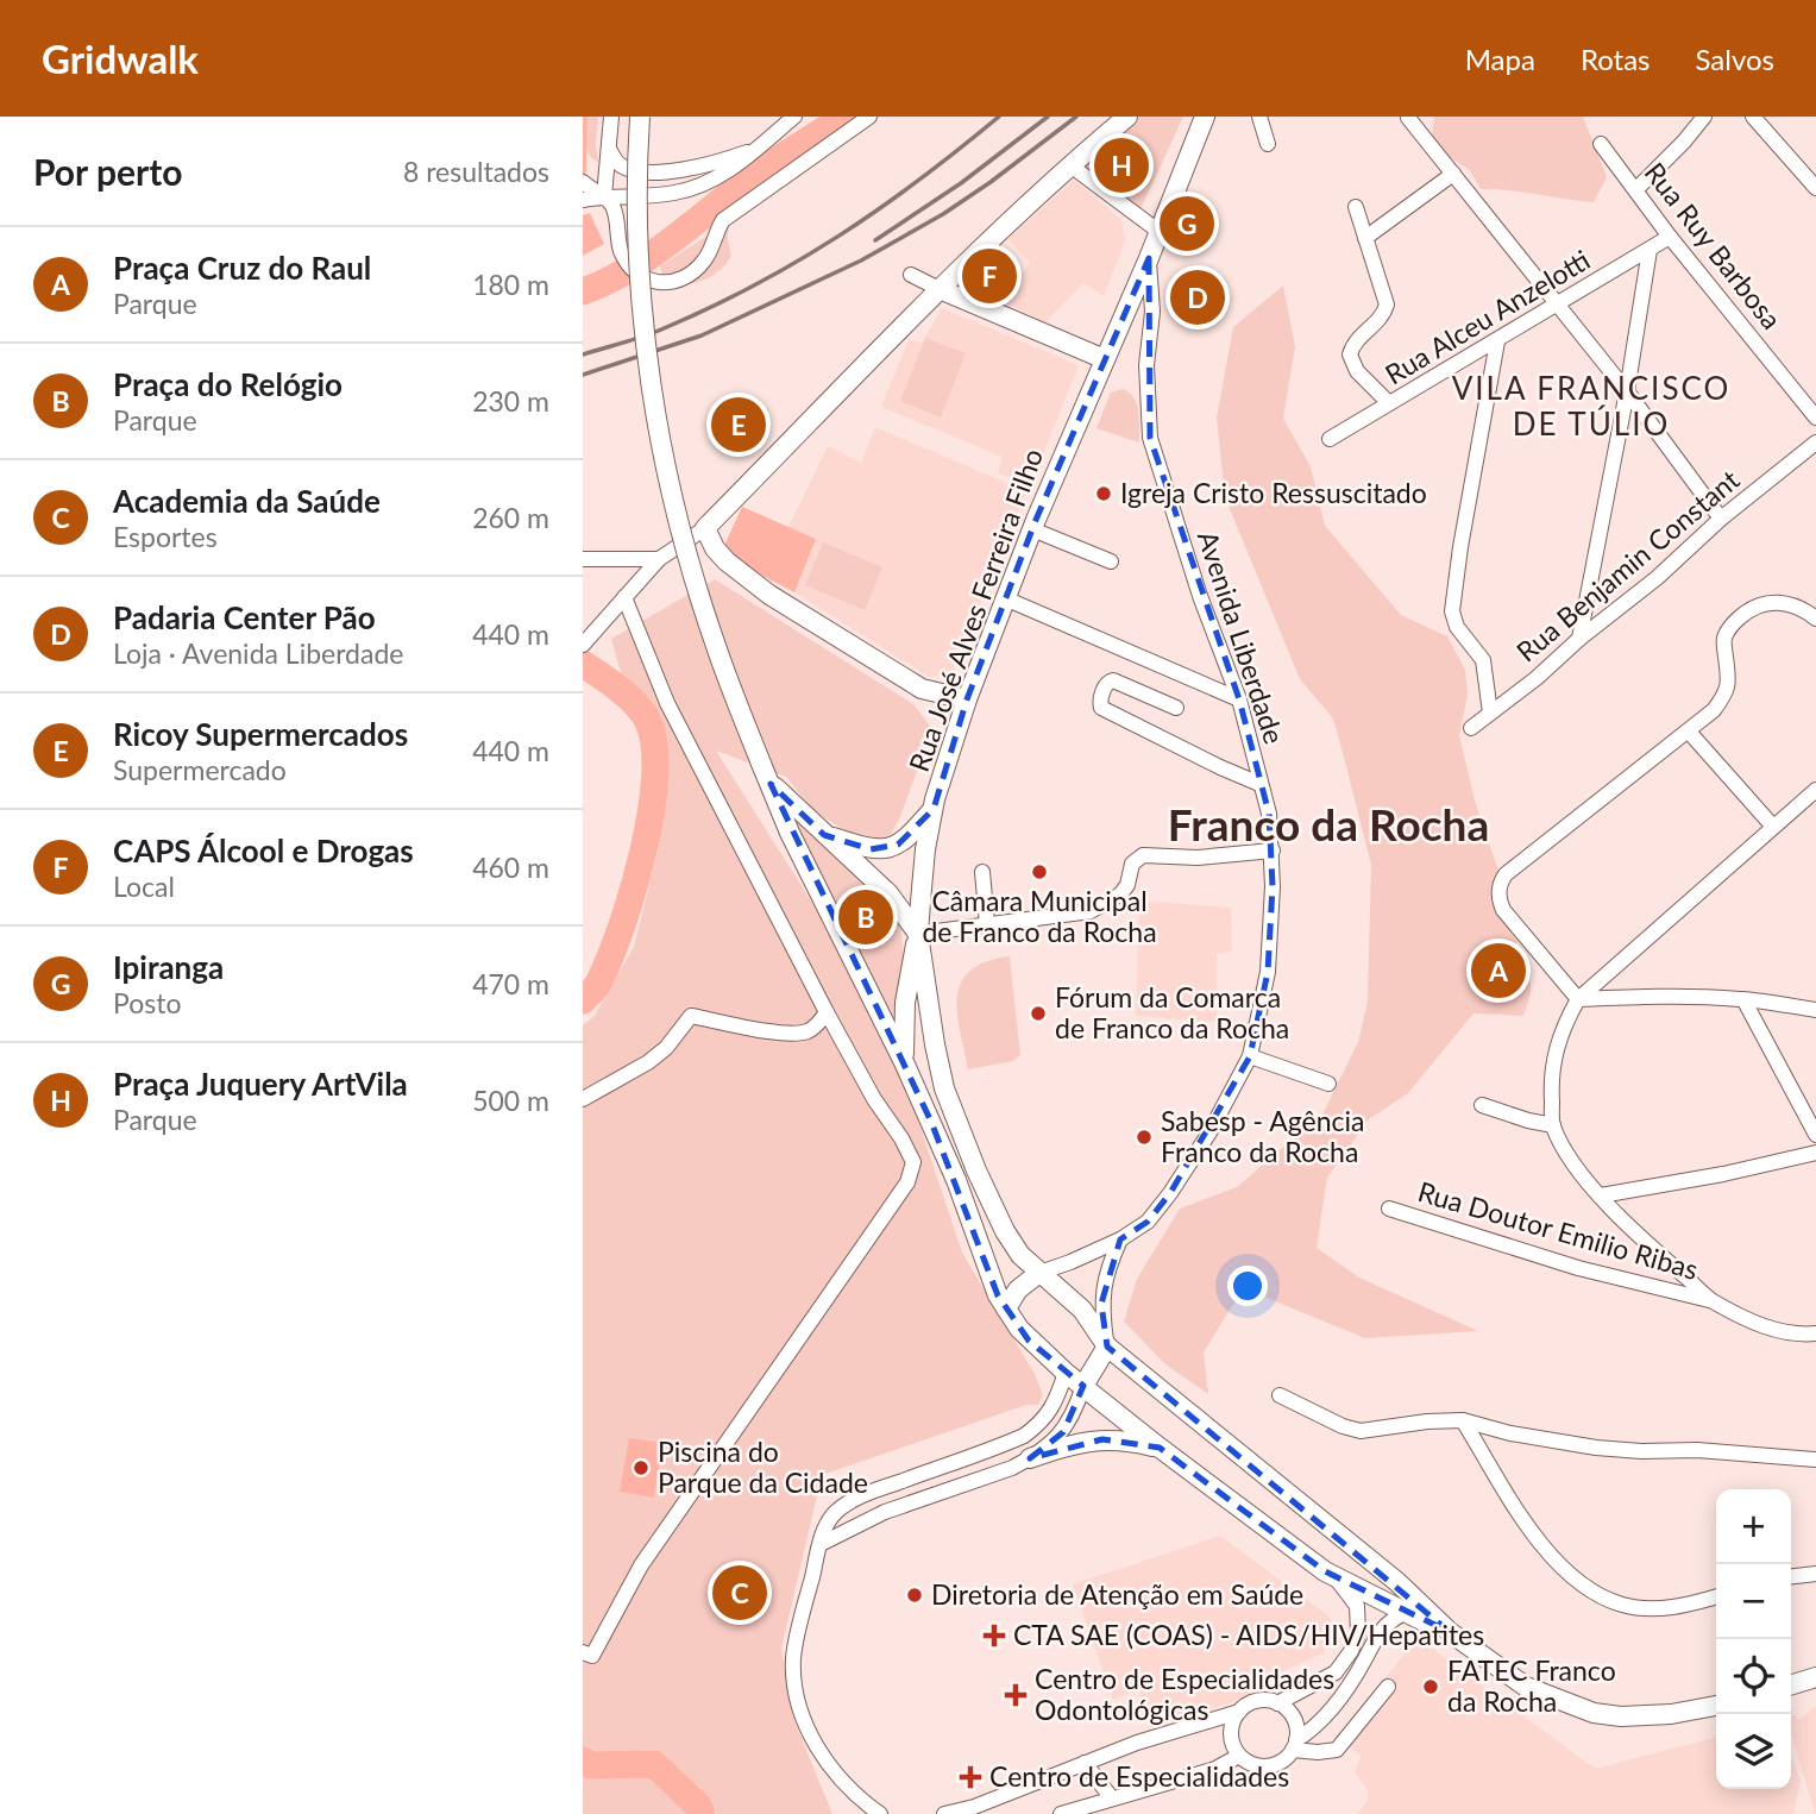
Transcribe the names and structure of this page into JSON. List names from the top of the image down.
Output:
{
  "streets": {
    "main road": ["Rua José Alves Ferreira Filho"],
    "street": [
      "Rua Ruy Barbosa",
      "Rua Alceu Anzelotti",
      "Rua Benjamin Constant",
      "Avenida Liberdade",
      "Rua Doutor Emilio Ribas"
    ]
  },
  "crossings": [
    ["Rua Ruy Barbosa", "Rua Alceu Anzelotti"],
    ["Rua José Alves Ferreira Filho", "Avenida Liberdade"]
  ],
  "districts": ["VILA FRANCISCO DE TÚLIO", "Franco da Rocha"],
  "places": {
    "other": [
      "Igreja Cristo Ressuscitado",
      "Câmara Municipal de Franco da Rocha",
      "Fórum da Comarca de Franco da Rocha",
      "Sabesp - Agência Franco da Rocha",
      "Piscina do Parque da Cidade",
      "Diretoria de Atenção em Saúde",
      "FATEC Franco da Rocha"
    ],
    "health": ["CTA SAE (COAS) - AIDS/HIV/Hepatites", "Centro de Especialidades Odontológicas", "Centro de Especialidades"]
  },
  "page": {
    "header": "Gridwalk",
    "nav": ["Mapa", "Rotas", "Salvos"],
    "heading": ["Por perto", "8 resultados"],
    "pins": [
      "H",
      "G",
      "F",
      "D",
      "E",
      "B",
      "A",
      "C"
    ],
    "list": [
      {
        "mark": "A",
        "name": "Praça Cruz do Raul",
        "note": "Parque",
        "value": "180 m"
      },
      {
        "mark": "B",
        "name": "Praça do Relógio",
        "note": "Parque",
        "value": "230 m"
      },
      {
        "mark": "C",
        "name": "Academia da Saúde",
        "note": "Esportes",
        "value": "260 m"
      },
      {
        "mark": "D",
        "name": "Padaria Center Pão",
        "note": "Loja · Avenida Liberdade",
        "value": "440 m"
      },
      {
        "mark": "E",
        "name": "Ricoy Supermercados",
        "note": "Supermercado",
        "value": "440 m"
      },
      {
        "mark": "F",
        "name": "CAPS Álcool e Drogas",
        "note": "Local",
        "value": "460 m"
      },
      {
        "mark": "G",
        "name": "Ipiranga",
        "note": "Posto",
        "value": "470 m"
      },
      {
        "mark": "H",
        "name": "Praça Juquery ArtVila",
        "note": "Parque",
        "value": "500 m"
      }
    ],
    "map_buttons": ["+", "−"]
  }
}
